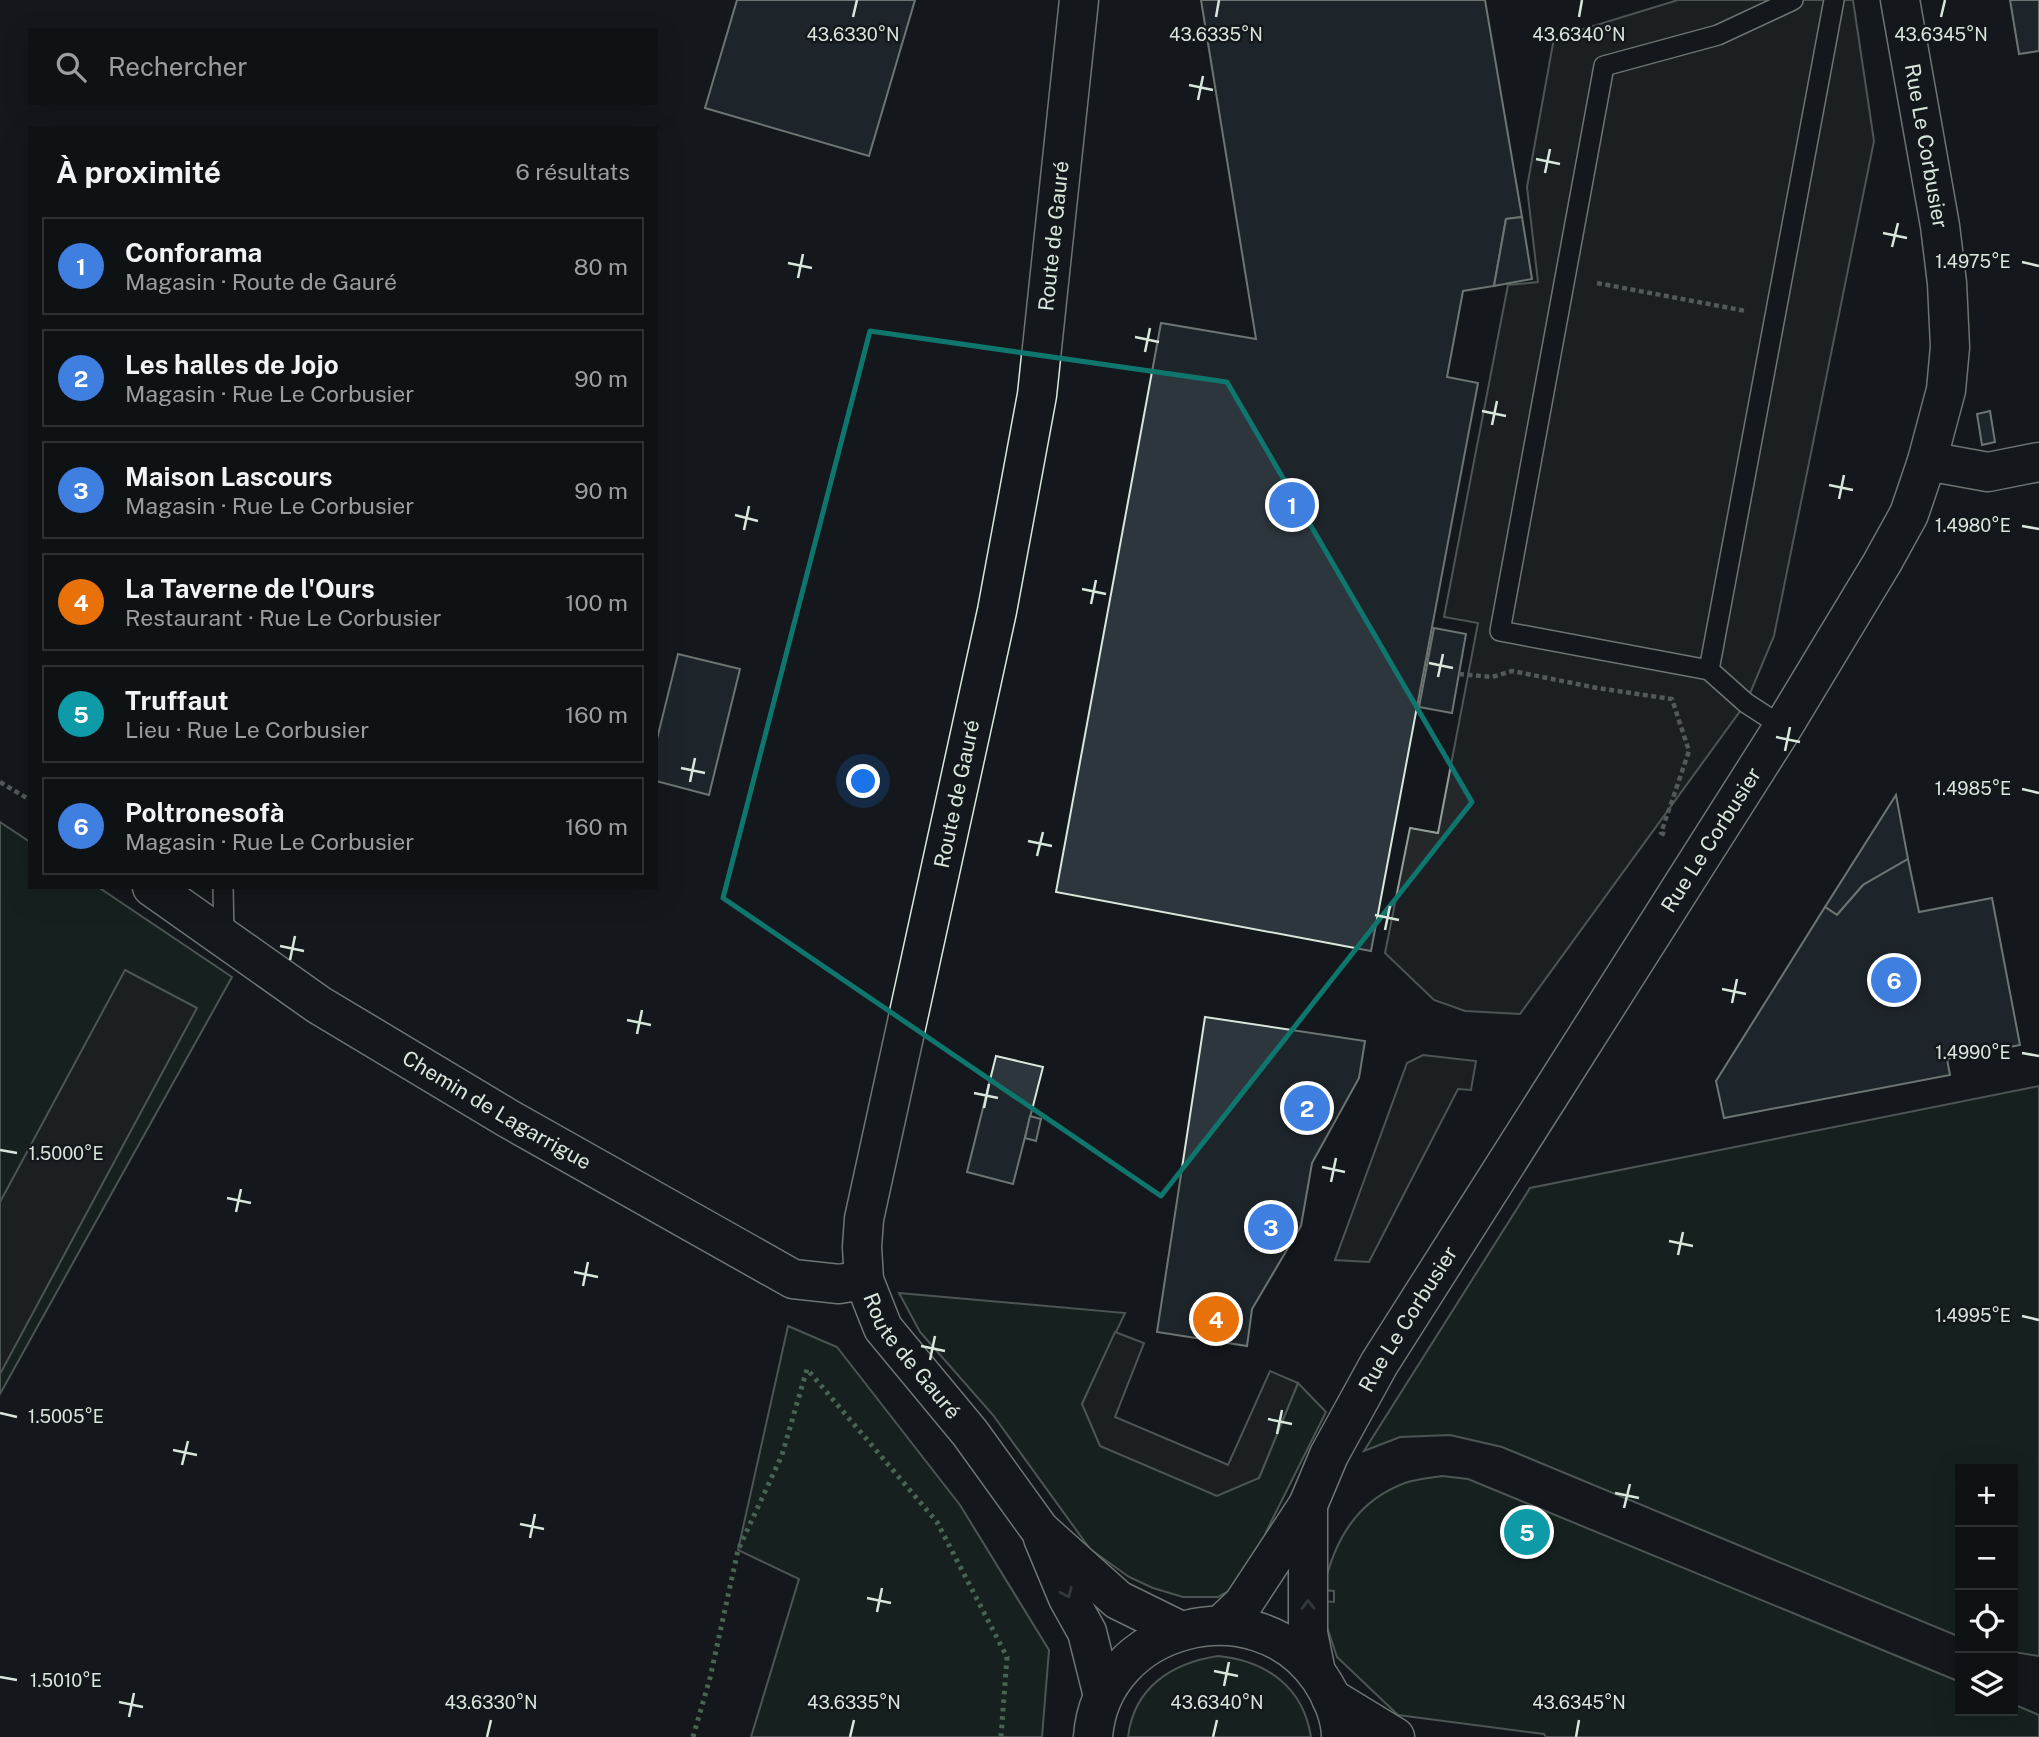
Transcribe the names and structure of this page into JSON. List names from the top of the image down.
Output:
{
  "streets": {
    "street": ["Rue Le Corbusier", "Route de Gauré", "Chemin de Lagarrigue"]
  },
  "crossings": [
    ["Route de Gauré", "Chemin de Lagarrigue"]
  ],
  "page": {
    "search": "Rechercher",
    "heading": ["À proximité", "6 résultats"],
    "list": [
      {
        "mark": "1",
        "name": "Conforama",
        "note": "Magasin · Route de Gauré",
        "value": "80 m"
      },
      {
        "mark": "2",
        "name": "Les halles de Jojo",
        "note": "Magasin · Rue Le Corbusier",
        "value": "90 m"
      },
      {
        "mark": "3",
        "name": "Maison Lascours",
        "note": "Magasin · Rue Le Corbusier",
        "value": "90 m"
      },
      {
        "mark": "4",
        "name": "La Taverne de l'Ours",
        "note": "Restaurant · Rue Le Corbusier",
        "value": "100 m"
      },
      {
        "mark": "5",
        "name": "Truffaut",
        "note": "Lieu · Rue Le Corbusier",
        "value": "160 m"
      },
      {
        "mark": "6",
        "name": "Poltronesofà",
        "note": "Magasin · Rue Le Corbusier",
        "value": "160 m"
      }
    ],
    "pins": [
      "1",
      "6",
      "2",
      "3",
      "4",
      "5"
    ],
    "map_buttons": ["+", "−"]
  },
  "coordinates": [
    "43.6330°N",
    "43.6335°N",
    "43.6340°N",
    "43.6345°N",
    "1.4975°E",
    "1.4980°E",
    "1.4985°E",
    "1.4990°E",
    "1.5000°E",
    "1.4995°E",
    "1.5005°E",
    "1.5010°E"
  ]
}
